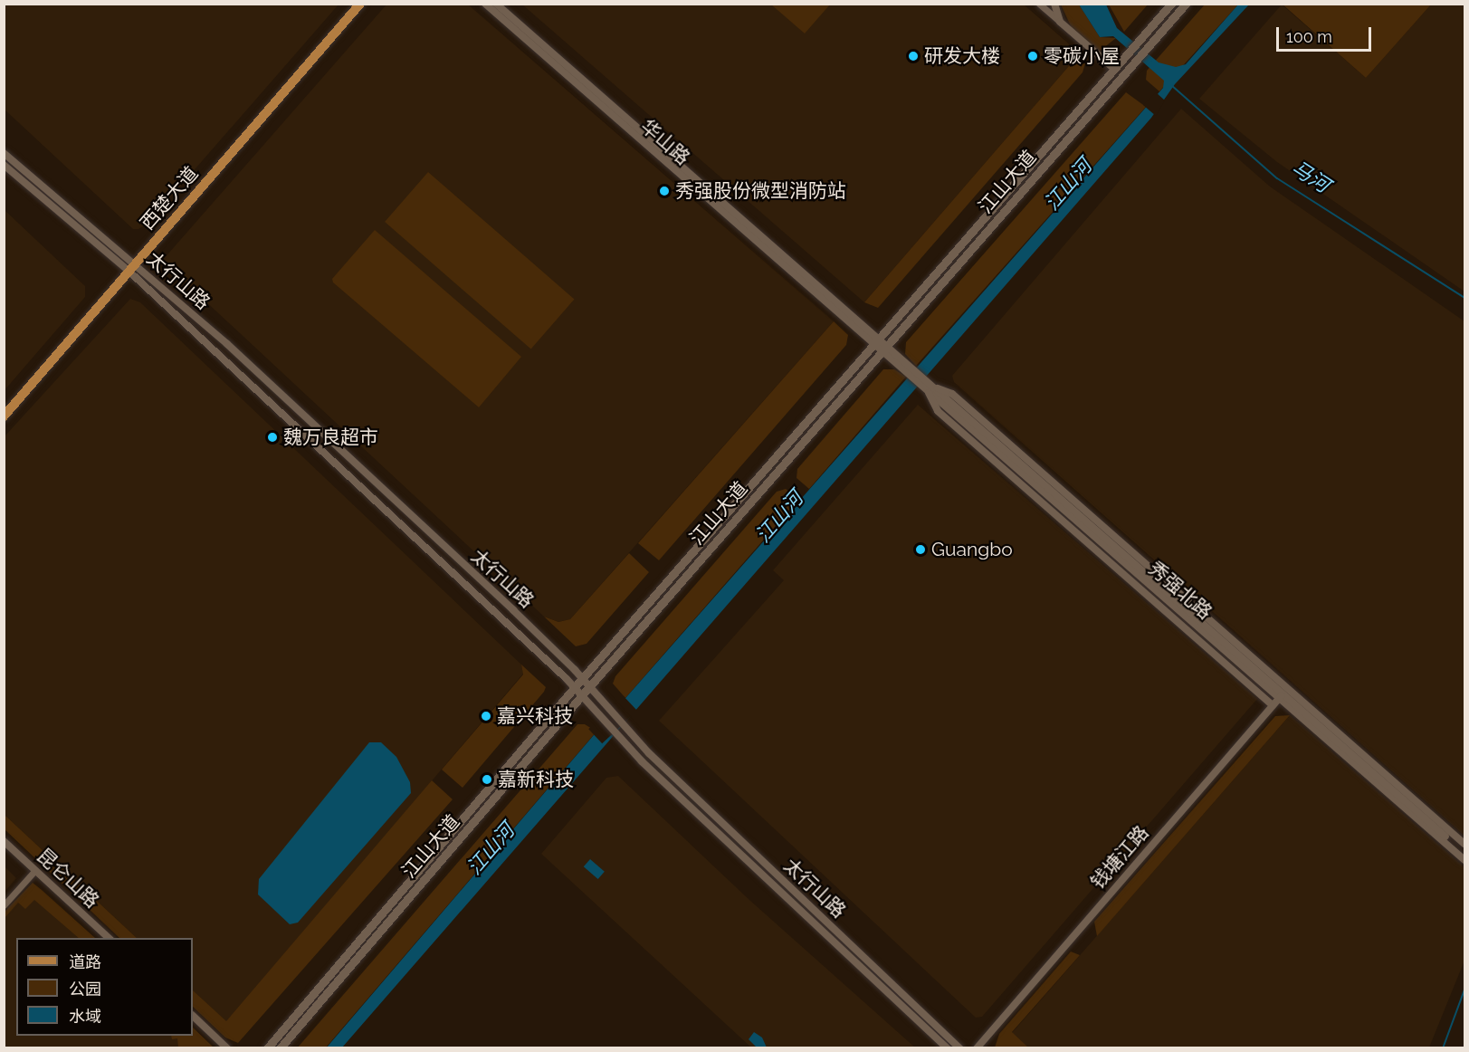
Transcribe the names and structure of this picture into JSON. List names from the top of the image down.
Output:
{
  "streets": {
    "main road": ["江山大道", "西楚大道"],
    "street": [
      "华山路",
      "太行山路",
      "秀强北路",
      "钱塘江路",
      "昆仑山路"
    ]
  },
  "crossings": [
    ["华山路", "江山大道"],
    ["华山路", "秀强北路"],
    ["江山大道", "太行山路"],
    ["江山大道", "秀强北路"],
    ["西楚大道", "太行山路"],
    ["秀强北路", "钱塘江路"]
  ],
  "water": ["马河", "江山河"],
  "places": [
    "研发大楼",
    "零碳小屋",
    "秀强股份微型消防站",
    "魏万良超市",
    "Guangbo",
    "嘉兴科技",
    "嘉新科技"
  ],
  "legend": ["道路", "公园", "水域"],
  "scale_bar": "100 m"
}
